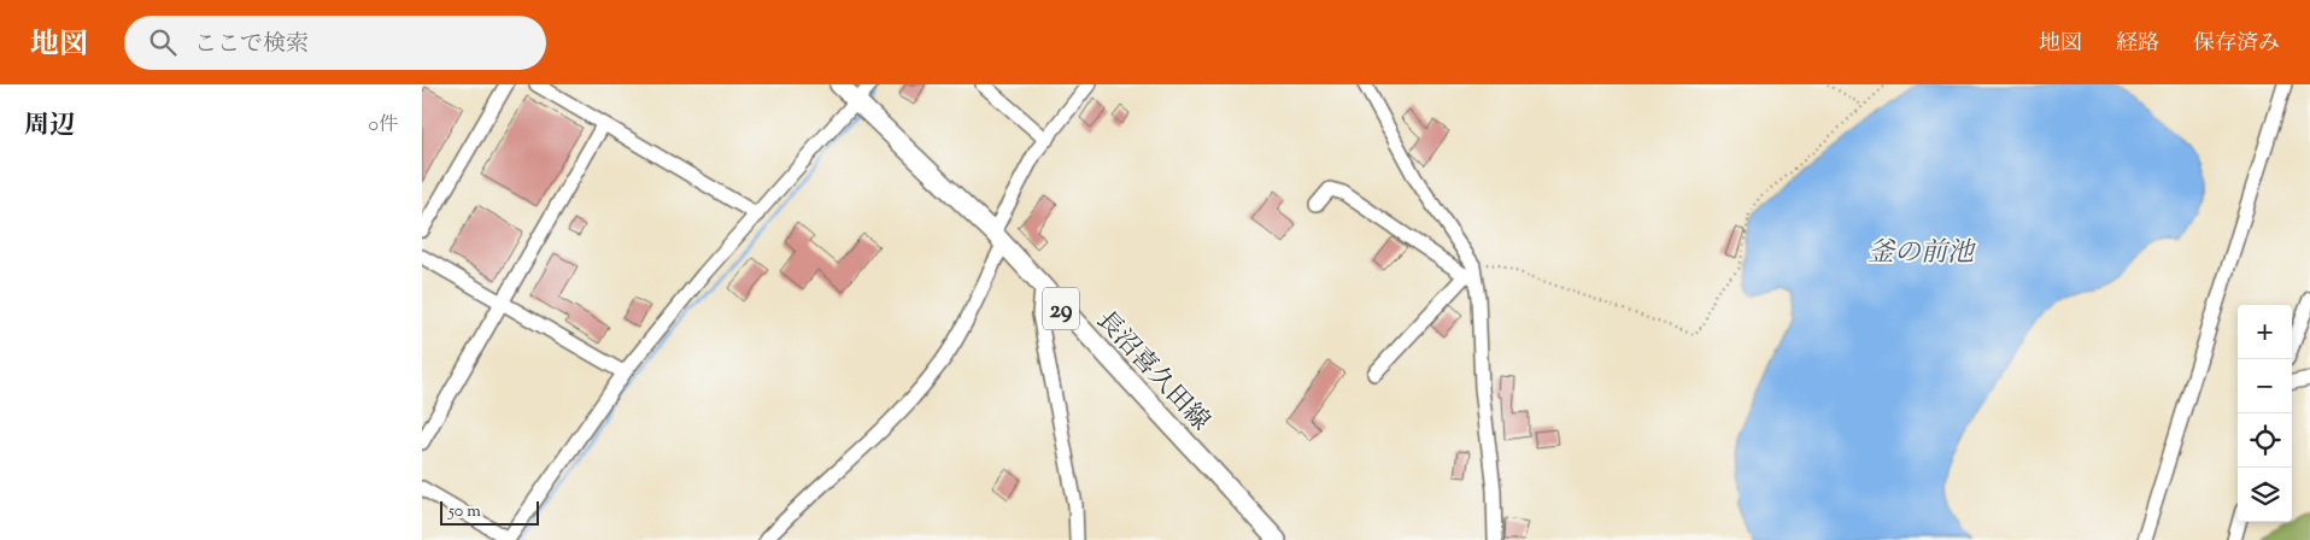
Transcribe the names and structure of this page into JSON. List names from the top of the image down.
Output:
{
  "streets": {
    "main road": ["29", "長沼喜久田線"]
  },
  "water": ["釜の前池"],
  "scale_bar": "50 m",
  "page": {
    "header": "地図",
    "search": "ここで検索",
    "nav": ["地図", "経路", "保存済み"],
    "heading": ["周辺", "0件"],
    "map_buttons": ["+", "−"],
    "scale": "50 m"
  }
}
